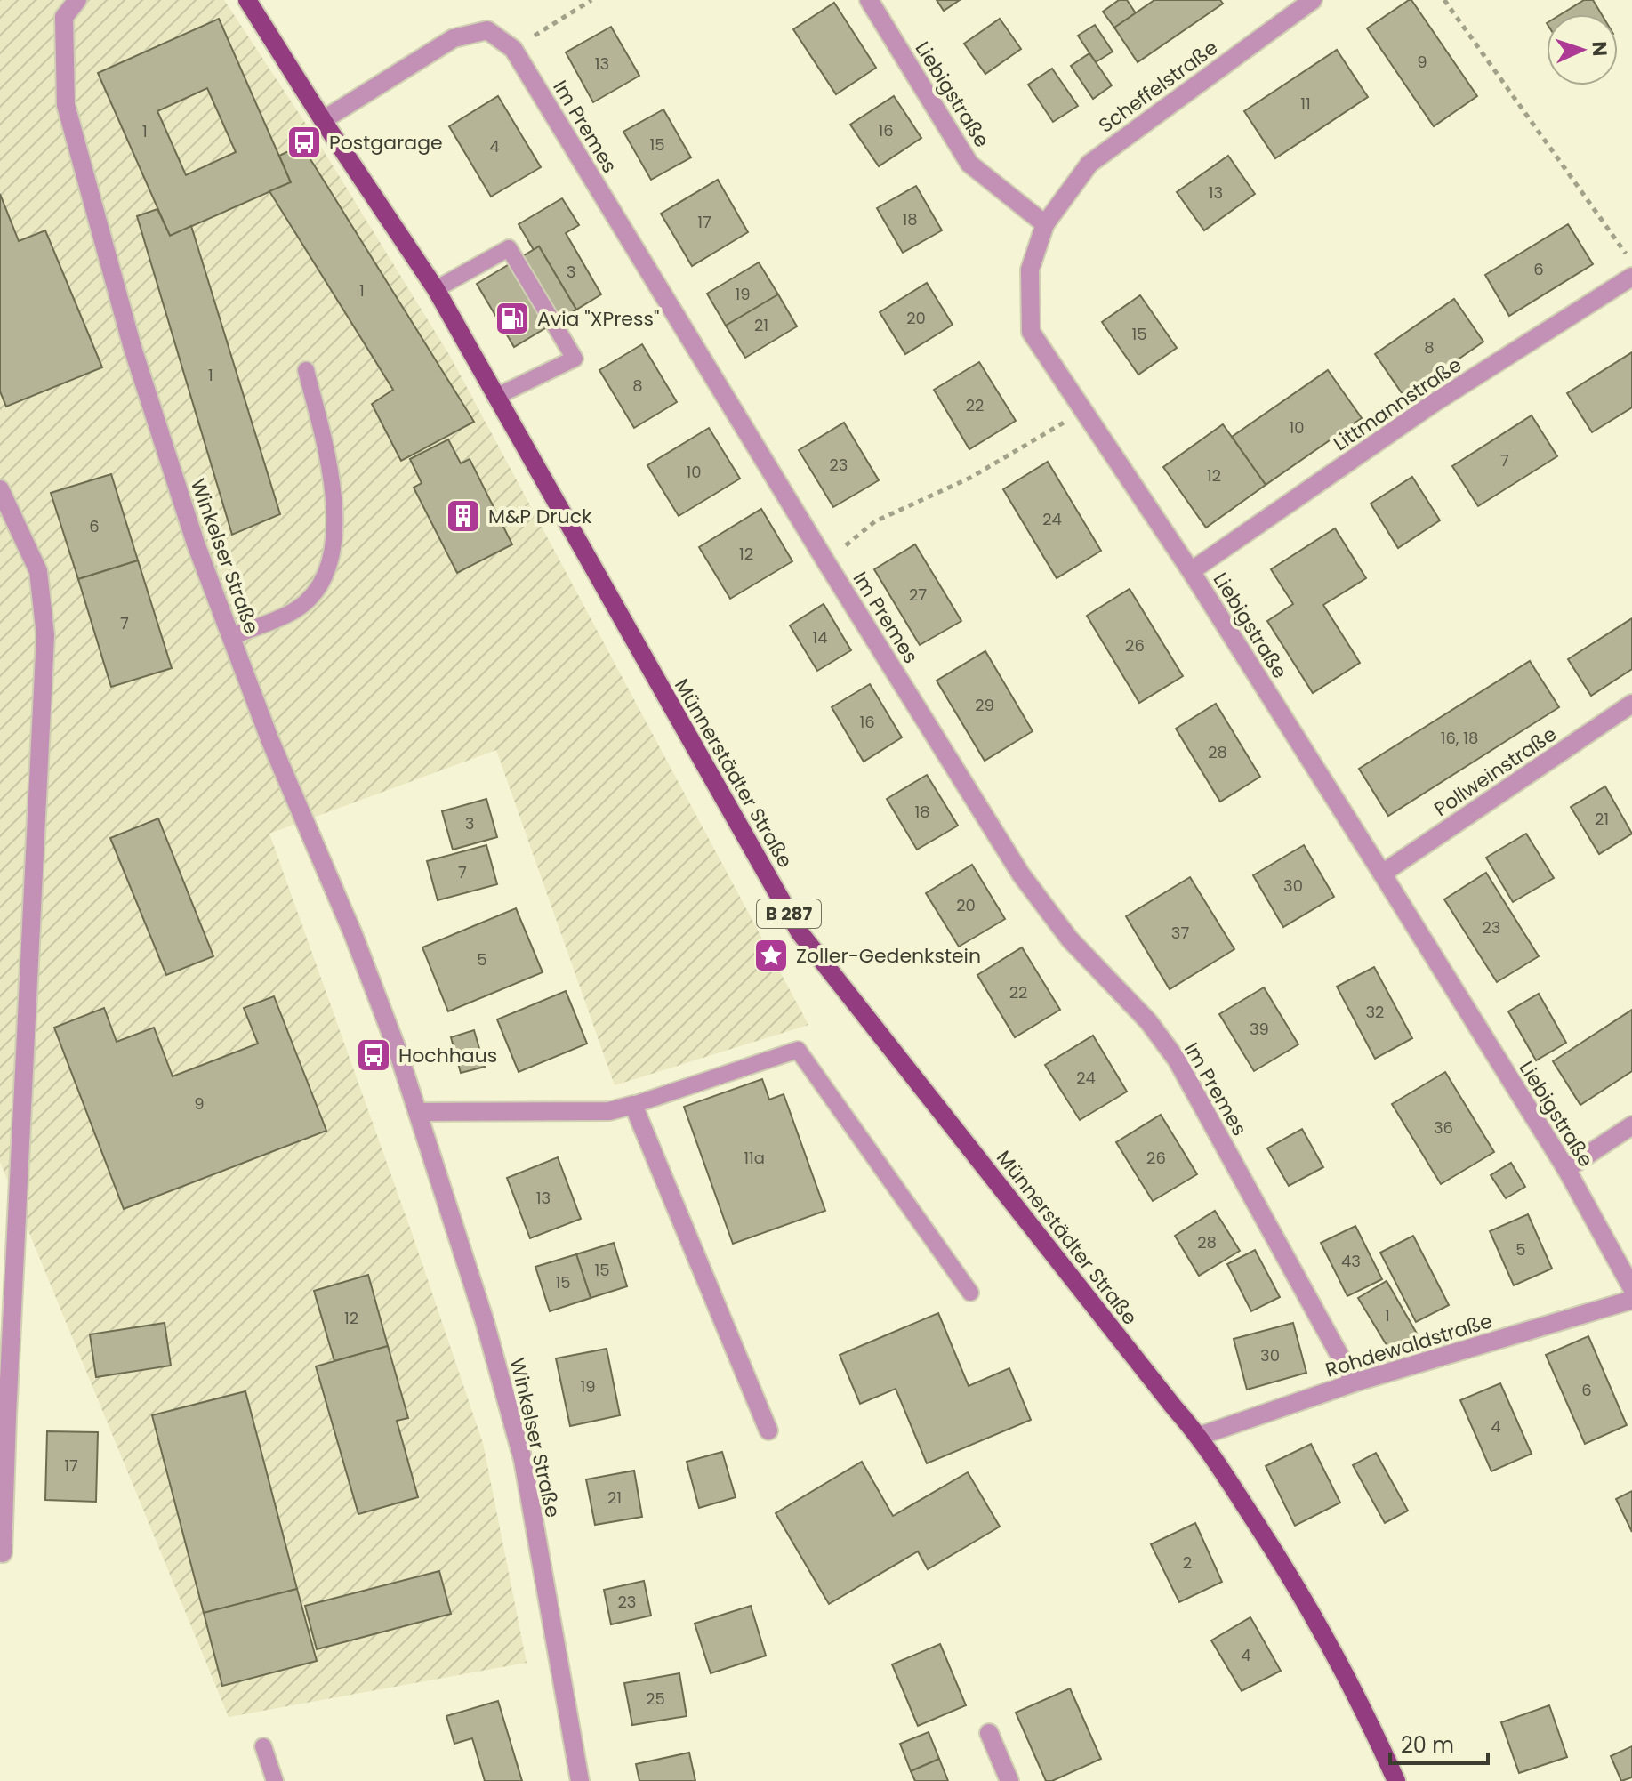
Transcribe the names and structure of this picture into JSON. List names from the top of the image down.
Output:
{
  "streets": {
    "main road": ["Münnerstädter Straße", "B 287"],
    "street": [
      "Scheffelstraße",
      "Liebigstraße",
      "Im Premes",
      "Littmannstraße",
      "Winkelser Straße",
      "Pollweinstraße",
      "Rohdewaldstraße"
    ]
  },
  "crossings": [
    ["Scheffelstraße", "Liebigstraße"],
    ["Liebigstraße", "Littmannstraße"],
    ["Liebigstraße", "Pollweinstraße"],
    ["Im Premes", "Münnerstädter Straße"],
    ["Im Premes", "Rohdewaldstraße"],
    ["Münnerstädter Straße", "Rohdewaldstraße"]
  ],
  "places": {
    "bus stop": ["Postgarage", "Hochhaus"],
    "fuel station": ["Avia \"XPress\""],
    "building": ["M&P Druck"],
    "place": ["Zoller-Gedenkstein"]
  },
  "house_numbers": [
    "9",
    "13",
    "11",
    "16",
    "1",
    "15",
    "4",
    "13",
    "18",
    "17",
    "6",
    "3",
    "1",
    "19",
    "20",
    "21",
    "15",
    "8",
    "1",
    "8",
    "22",
    "10",
    "7",
    "23",
    "10",
    "12",
    "24",
    "6",
    "12",
    "27",
    "7",
    "14",
    "26",
    "29",
    "16",
    "16, 18",
    "28",
    "18",
    "21",
    "3",
    "7",
    "30",
    "20",
    "23",
    "37",
    "5",
    "22",
    "32",
    "39",
    "24",
    "9",
    "36",
    "11a",
    "26",
    "13",
    "28",
    "5",
    "43",
    "15",
    "15",
    "1",
    "12",
    "30",
    "19",
    "6",
    "4",
    "17",
    "21",
    "2",
    "23",
    "4",
    "25"
  ],
  "scale_bar": "20 m",
  "north": "right"
}
